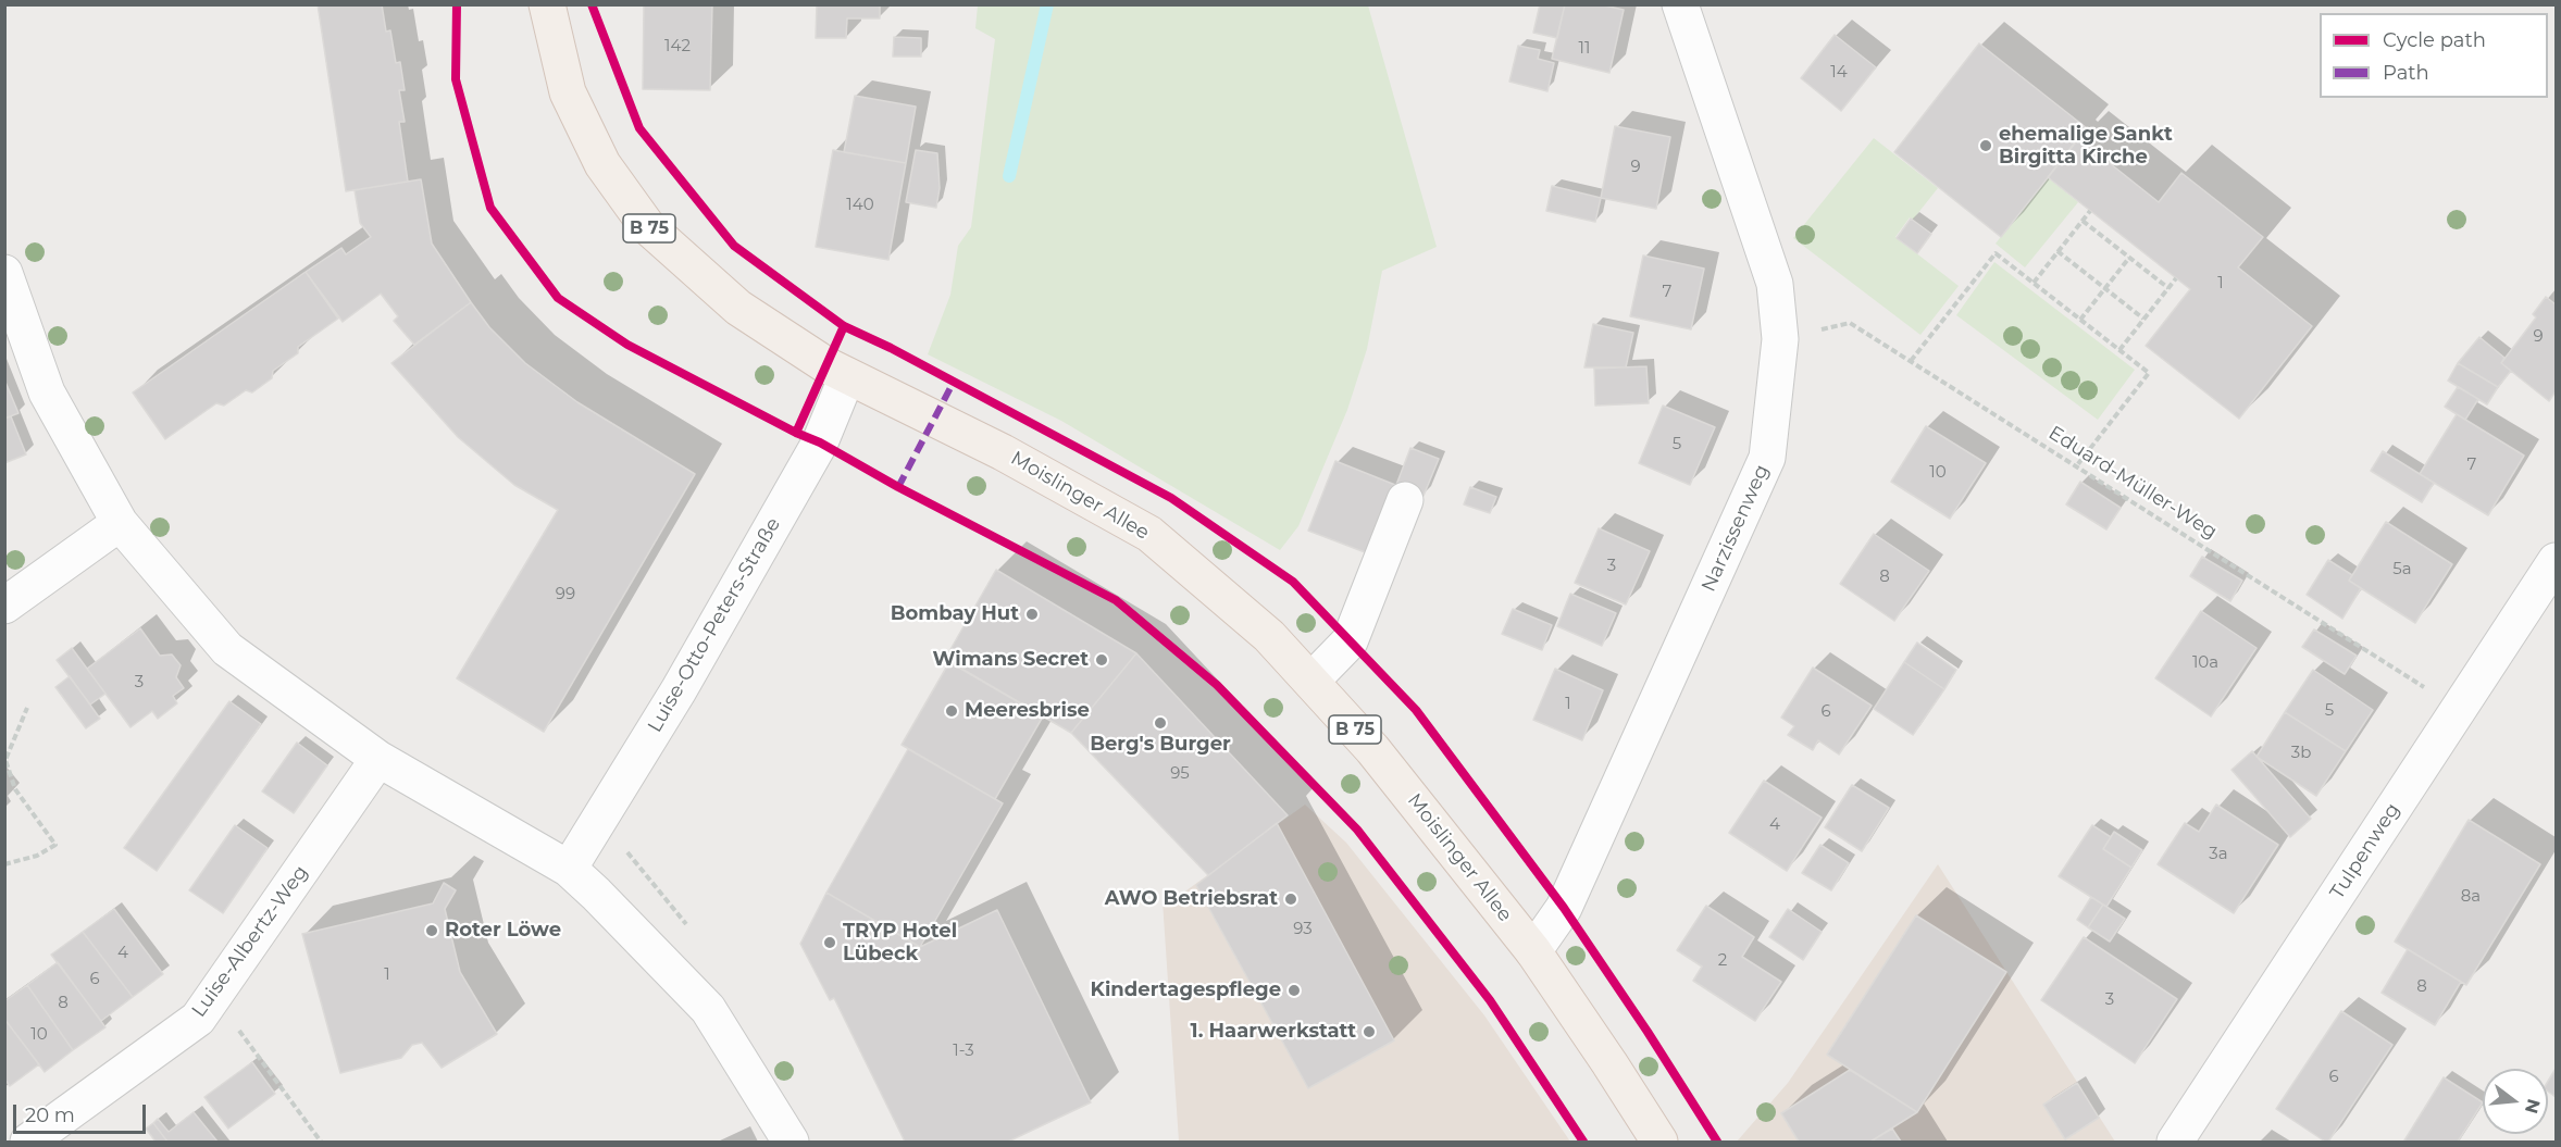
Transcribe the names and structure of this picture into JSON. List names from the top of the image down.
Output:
{
  "streets": {
    "main road": ["B 75", "Moislinger Allee"],
    "street": [
      "Narzissenweg",
      "Luise-Otto-Peters-Straße",
      "Tulpenweg",
      "Luise-Albertz-Weg"
    ],
    "path": ["Eduard-Müller-Weg"]
  },
  "crossings": [
    ["Eduard-Müller-Weg", "Narzissenweg"],
    ["Eduard-Müller-Weg", "Tulpenweg"],
    ["Moislinger Allee", "Narzissenweg"],
    ["Moislinger Allee", "Luise-Otto-Peters-Straße"]
  ],
  "places": [
    "ehemalige Sankt Birgitta Kirche",
    "Bombay Hut",
    "Wimans Secret",
    "Meeresbrise",
    "Berg's Burger",
    "AWO Betriebsrat",
    "Roter Löwe",
    "TRYP Hotel Lübeck",
    "Kindertagespflege",
    "1. Haarwerkstatt"
  ],
  "house_numbers": [
    "142",
    "11",
    "14",
    "9",
    "140",
    "1",
    "7",
    "9",
    "5",
    "7",
    "10",
    "3",
    "5a",
    "8",
    "99",
    "10a",
    "3",
    "1",
    "5",
    "6",
    "3b",
    "95",
    "4",
    "3a",
    "8a",
    "93",
    "4",
    "2",
    "1",
    "6",
    "8",
    "3",
    "8",
    "10",
    "1-3",
    "6"
  ],
  "legend": ["Cycle path", "Path"],
  "scale_bar": "20 m",
  "north": "right"
}
